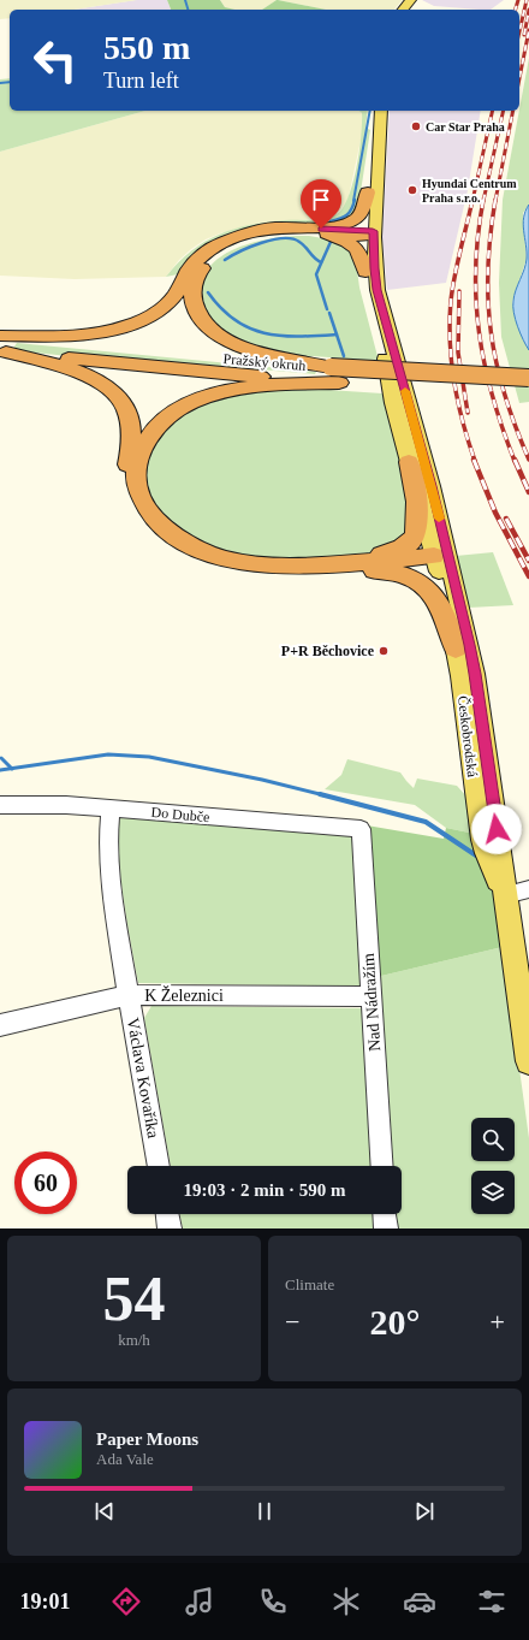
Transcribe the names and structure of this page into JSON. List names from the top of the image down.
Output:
{
  "streets": {
    "highway": ["Pražský okruh"],
    "main road": ["Českobrodská"],
    "street": [
      "Do Dubče",
      "K Železnici",
      "Nad Nádražím",
      "Václava Kovaříka"
    ]
  },
  "crossings": [
    ["Do Dubče", "Nad Nádražím"],
    ["Do Dubče", "Václava Kovaříka"],
    ["K Železnici", "Nad Nádražím"],
    ["K Železnici", "Václava Kovaříka"]
  ],
  "places": ["Car Star Praha", "Hyundai Centrum Praha s.r.o.", "P+R Běchovice"],
  "page": {
    "turn": ["550 m", "Turn left"],
    "limit": "60",
    "trip": "19:03 · 2 min · 590 m",
    "tile": [
      ["54", "km/h"],
      "Climate"
    ],
    "heat": ["−", "20°", "+"],
    "song": ["Paper Moons", "Ada Vale"],
    "tabs": "19:01"
  }
}
